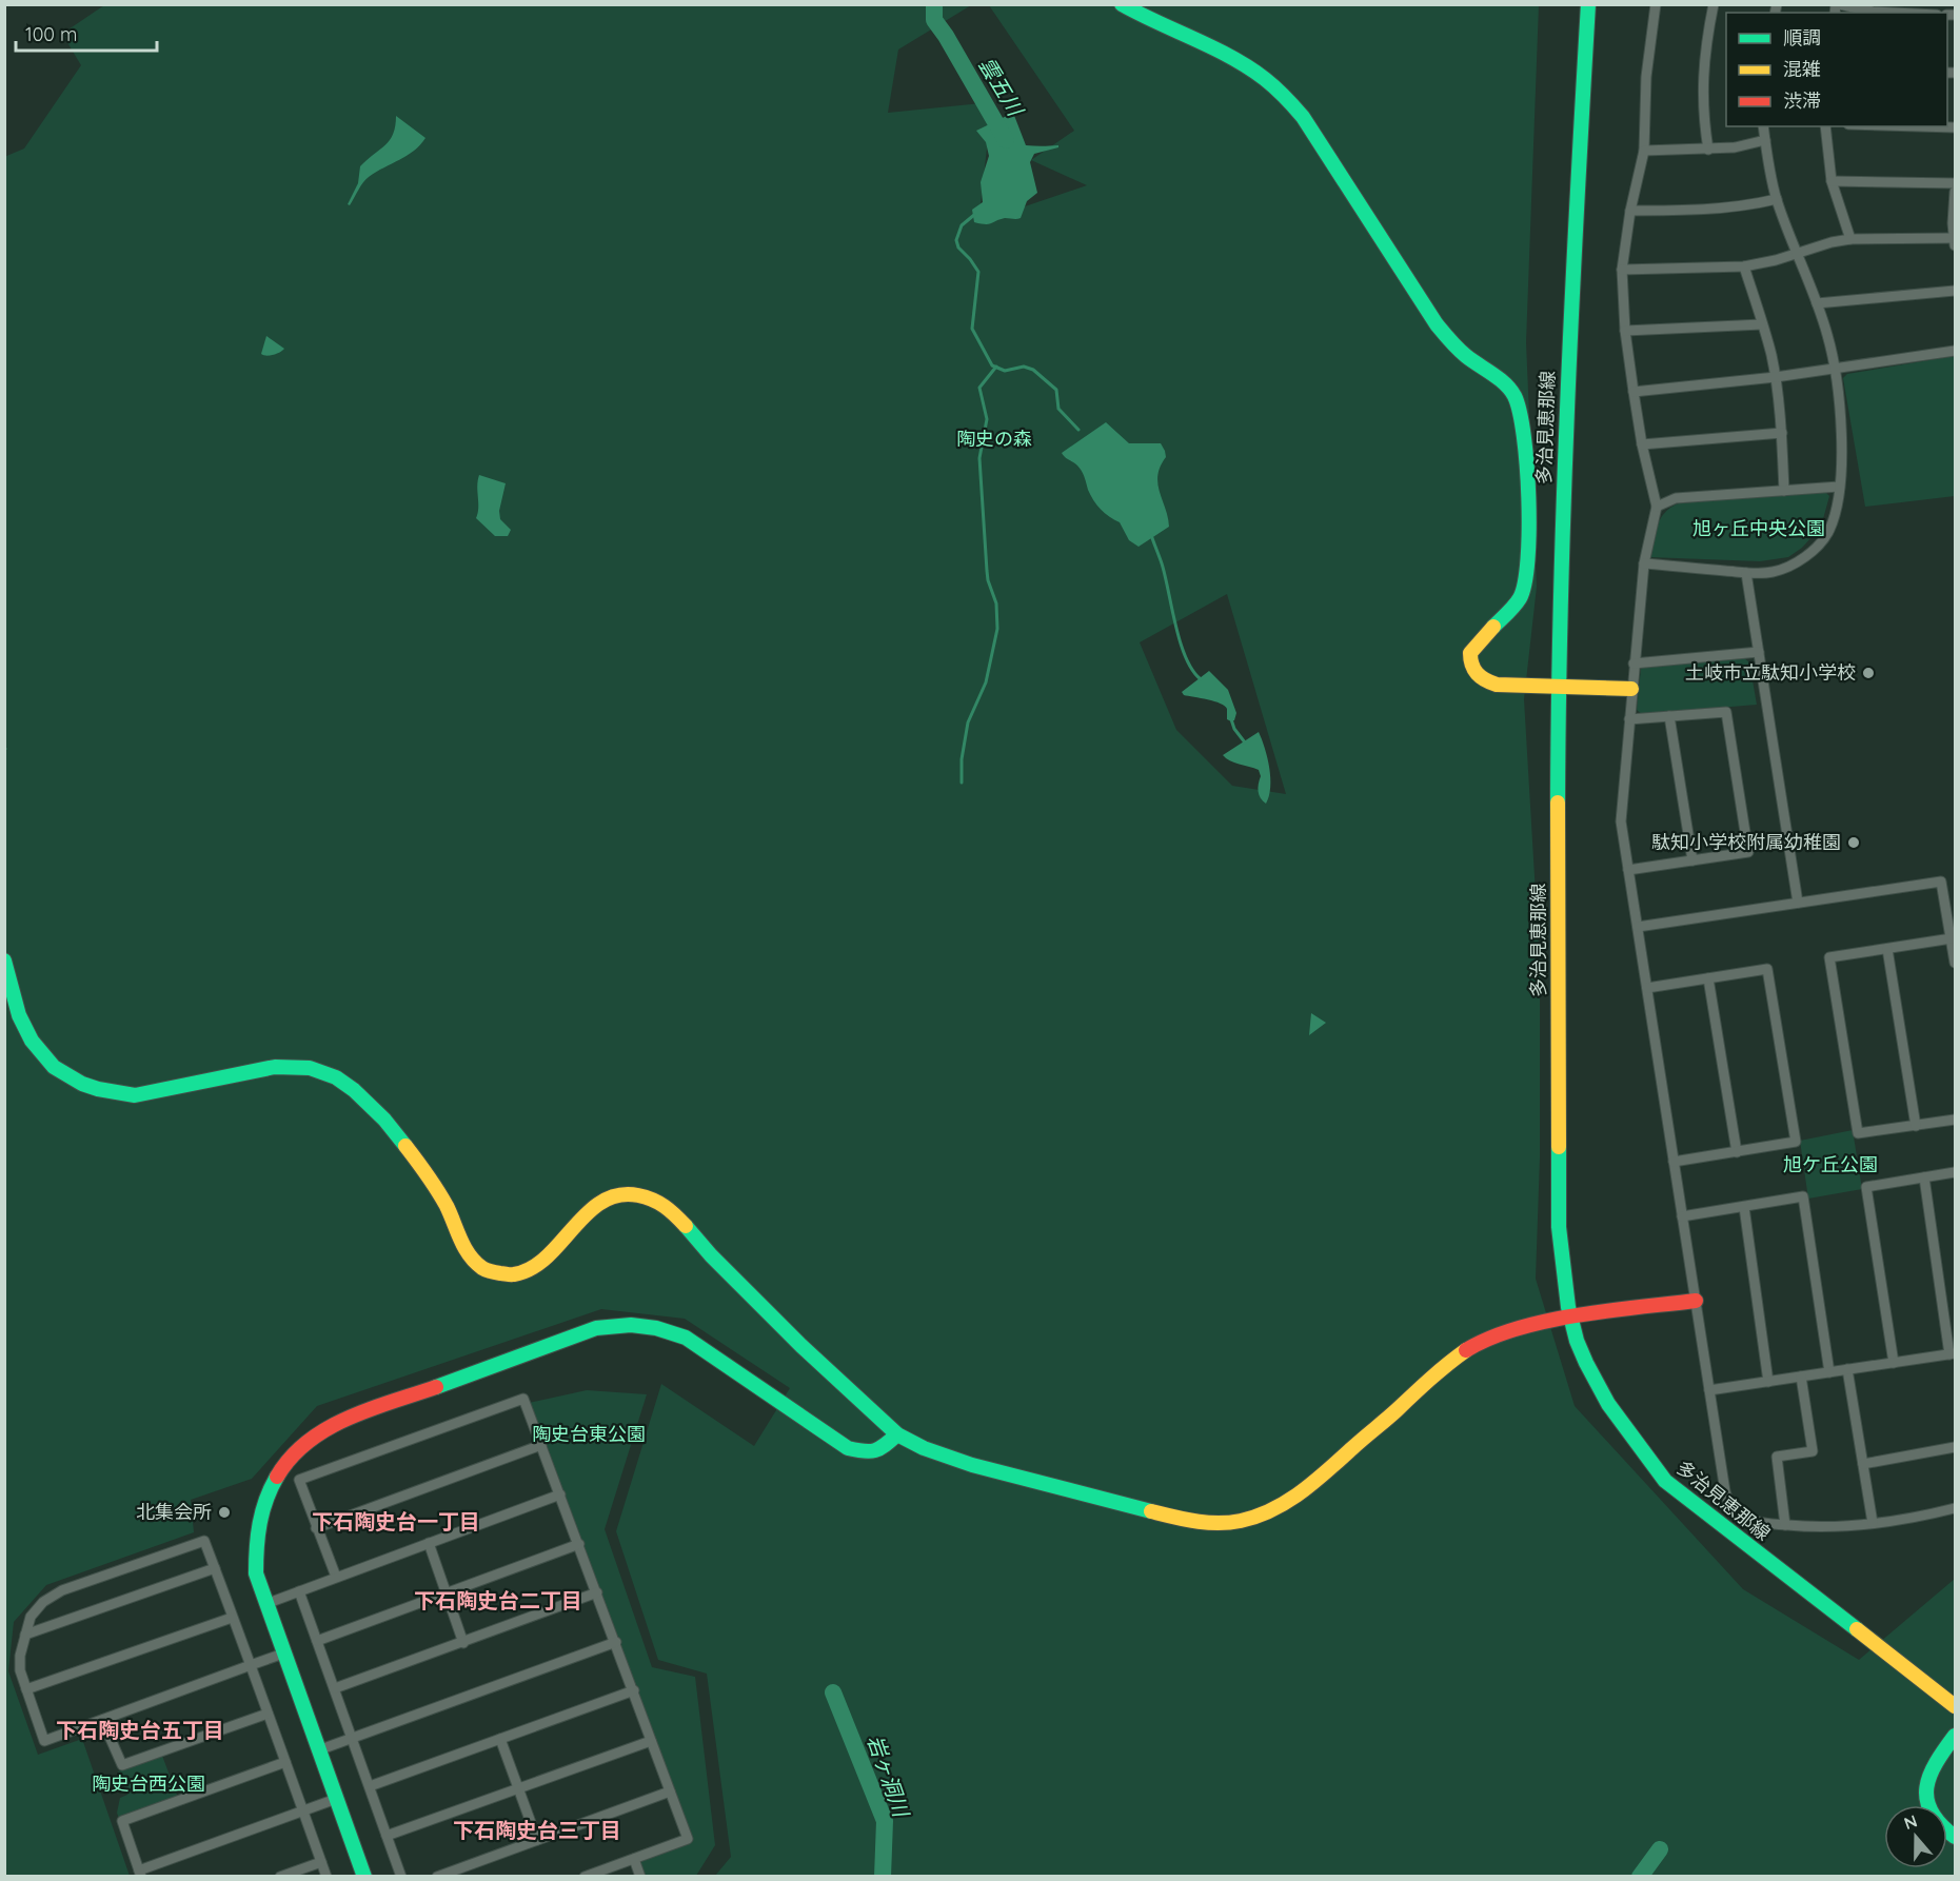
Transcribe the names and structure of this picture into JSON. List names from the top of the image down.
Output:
{
  "streets": {
    "street": ["多治見恵那線"]
  },
  "districts": [
    "下石陶史台一丁目",
    "下石陶史台二丁目",
    "下石陶史台五丁目",
    "下石陶史台三丁目"
  ],
  "water": ["雲五川", "岩ヶ洞川"],
  "parks": [
    "陶史の森",
    "旭ヶ丘中央公園",
    "旭ケ丘公園",
    "陶史台東公園",
    "陶史台西公園"
  ],
  "places": ["土岐市立駄知小学校", "駄知小学校附属幼稚園", "北集会所"],
  "legend": ["順調", "混雑", "渋滞"],
  "scale_bar": "100 m",
  "north": "top"
}
